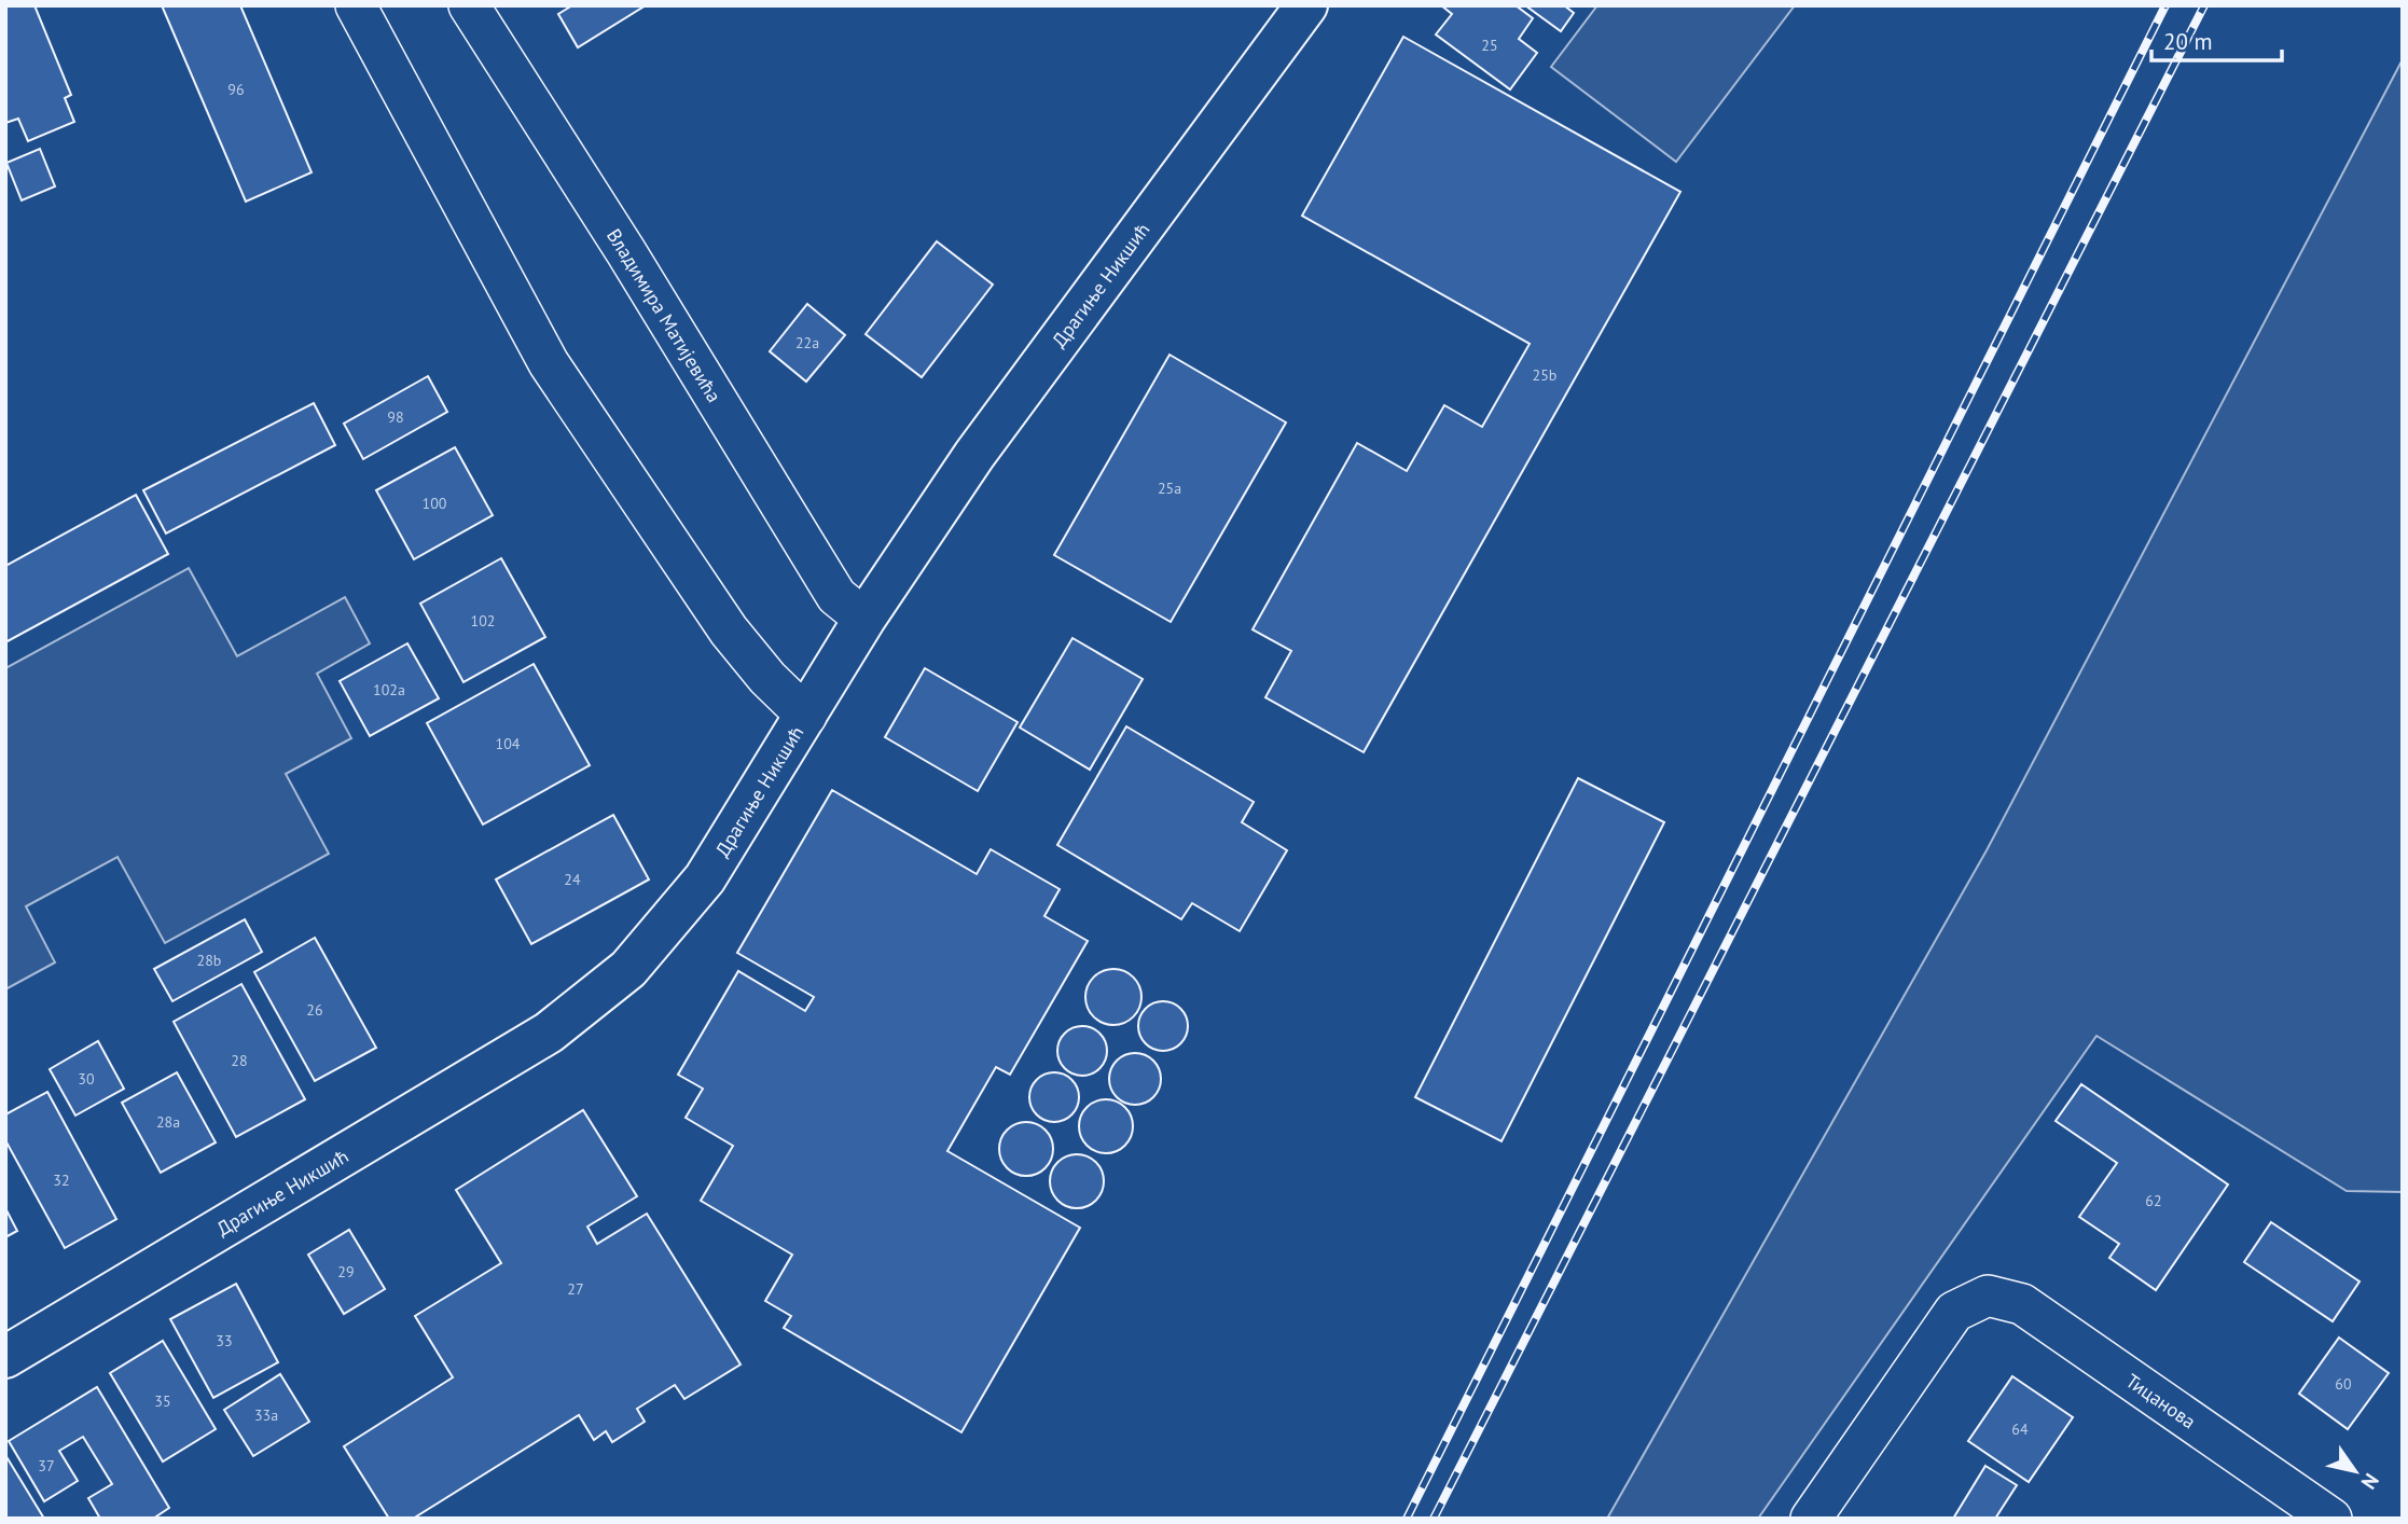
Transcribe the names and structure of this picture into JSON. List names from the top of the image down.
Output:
{
  "streets": {
    "street": ["Драгиње Никшић", "Владимира Матијевића", "Тицанова"]
  },
  "crossings": [
    ["Драгиње Никшић", "Владимира Матијевића"]
  ],
  "house_numbers": [
    "25",
    "96",
    "22a",
    "25b",
    "98",
    "25a",
    "100",
    "102",
    "102a",
    "104",
    "24",
    "28b",
    "26",
    "28",
    "30",
    "28a",
    "32",
    "62",
    "29",
    "27",
    "33",
    "60",
    "35",
    "33a",
    "64",
    "37"
  ],
  "scale_bar": "20 m",
  "north": "bottom right"
}
